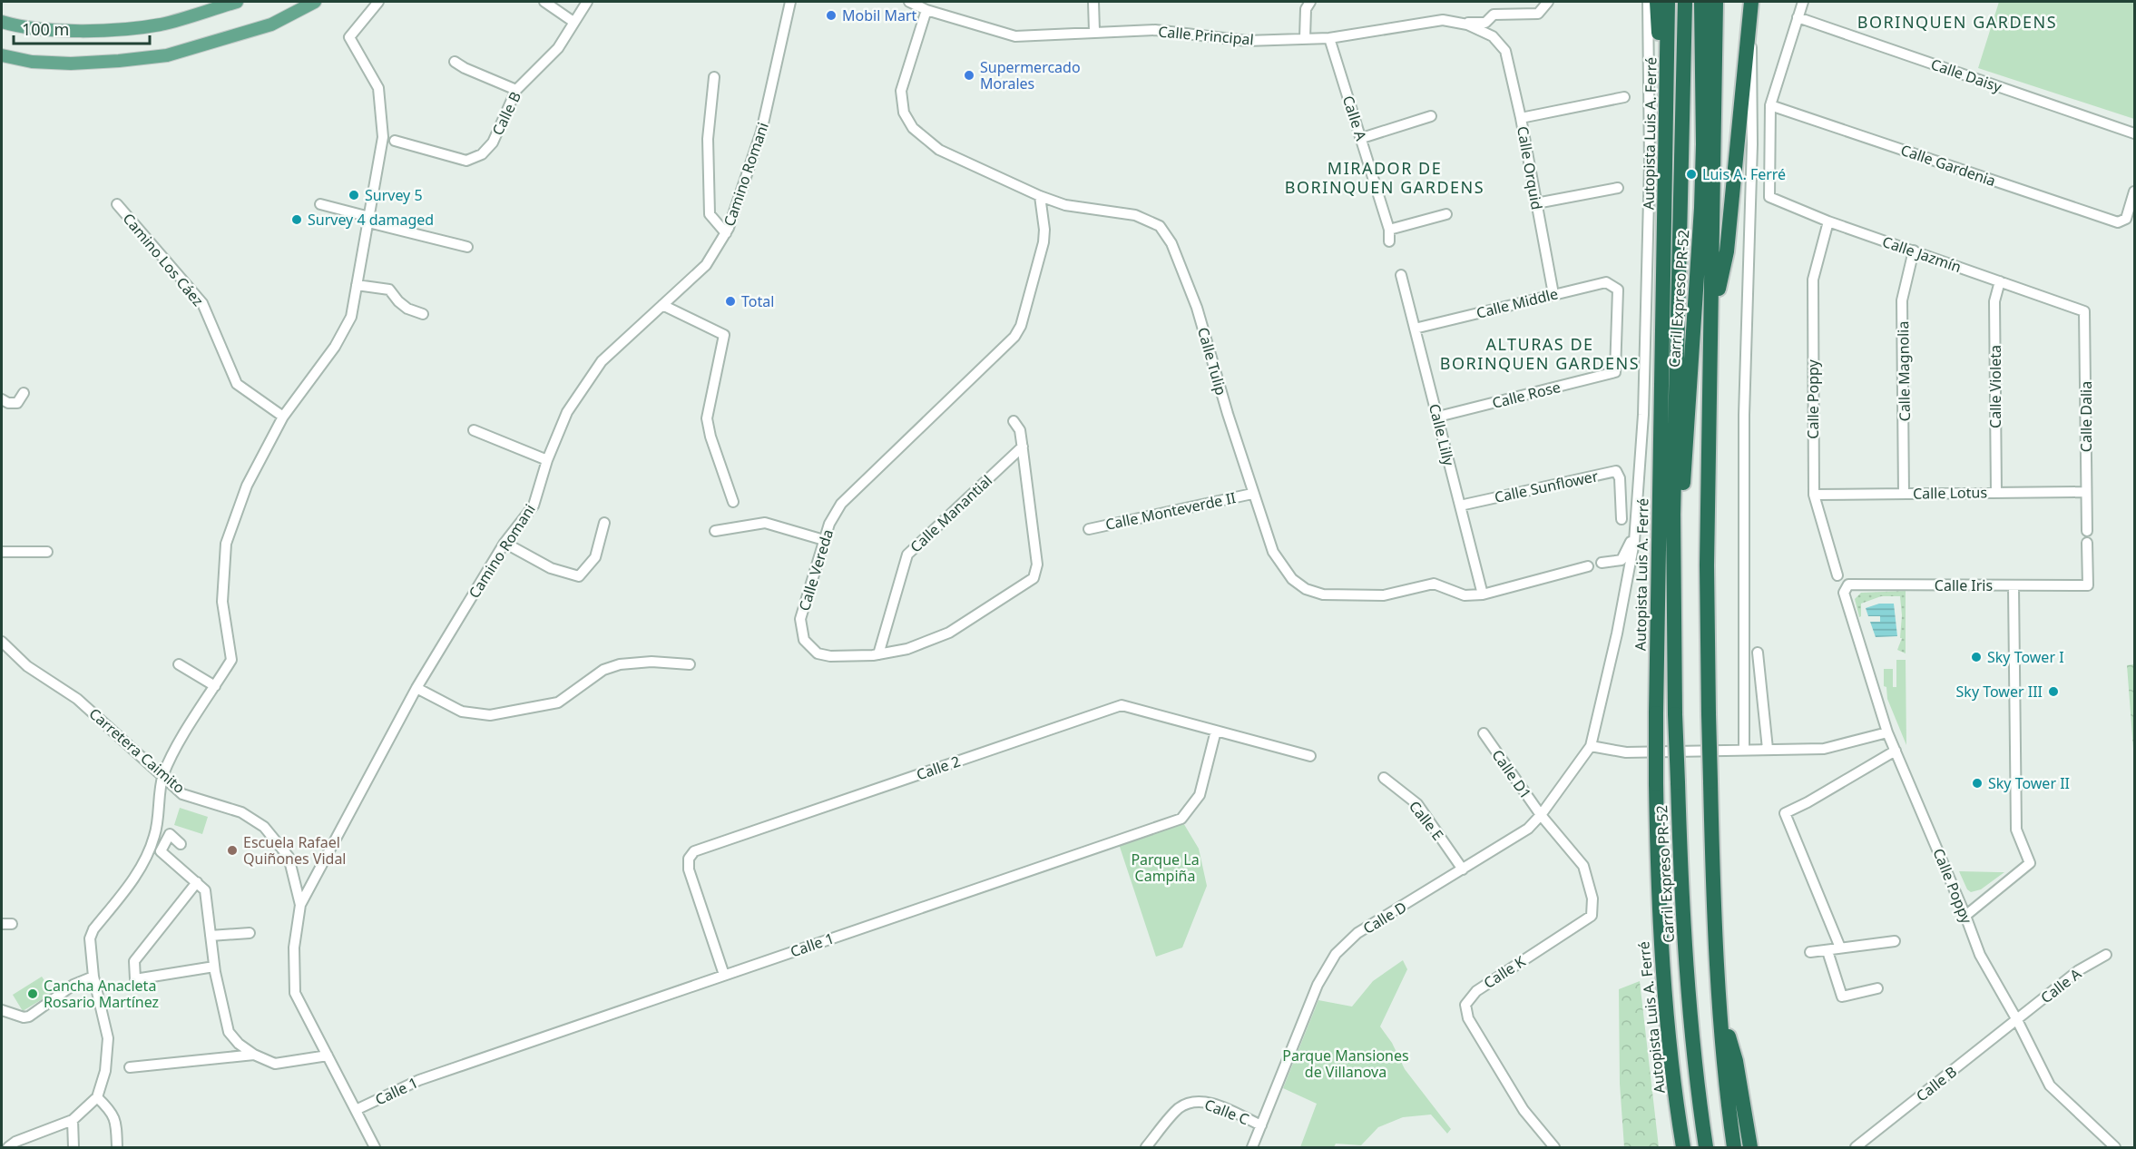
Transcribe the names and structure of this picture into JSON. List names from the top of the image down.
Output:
{
  "streets": {
    "highway": ["Autopista Luis A. Ferré", "Carril Expreso PR-52"],
    "street": [
      "Calle Principal",
      "Calle Daisy",
      "Calle B",
      "Calle A",
      "Calle Gardenia",
      "Calle Orquid",
      "Camino Romani",
      "Calle Jazmín",
      "Camino Los Cáez",
      "Calle Middle",
      "Calle Tulip",
      "Calle Magnolia",
      "Calle Violeta",
      "Calle Rose",
      "Calle Poppy",
      "Calle Dalia",
      "Calle Lilly",
      "Calle Sunflower",
      "Calle Lotus",
      "Calle Monteverde II",
      "Calle Manantial",
      "Calle Vereda",
      "Calle Iris",
      "Carretera Caimito",
      "Calle 2",
      "Calle D1",
      "Calle E",
      "Calle D",
      "Calle 1",
      "Calle K",
      "Calle C"
    ]
  },
  "crossings": [
    ["Calle Principal", "Calle A"],
    ["Calle Principal", "Calle Orquid"],
    ["Calle Principal", "Calle Tulip"],
    ["Calle B", "Calle A"],
    ["Calle B", "Calle Poppy"],
    ["Calle A", "Calle Poppy"],
    ["Calle Gardenia", "Calle Jazmín"],
    ["Calle Orquid", "Calle Middle"],
    ["Camino Romani", "Carretera Caimito"],
    ["Calle Jazmín", "Calle Magnolia"],
    ["Calle Jazmín", "Calle Violeta"],
    ["Calle Jazmín", "Calle Poppy"],
    ["Calle Jazmín", "Calle Dalia"],
    ["Calle Middle", "Calle Rose"],
    ["Calle Middle", "Calle Lilly"],
    ["Calle Tulip", "Calle Lilly"],
    ["Calle Tulip", "Calle Monteverde II"],
    ["Calle Tulip", "Calle Vereda"],
    ["Calle Magnolia", "Calle Lotus"],
    ["Calle Violeta", "Calle Lotus"],
    ["Calle Rose", "Calle Lilly"],
    ["Calle Poppy", "Calle Lotus"],
    ["Calle Poppy", "Calle Iris"],
    ["Calle Dalia", "Calle Lotus"],
    ["Calle Lilly", "Calle Sunflower"],
    ["Calle Manantial", "Calle Vereda"],
    ["Carretera Caimito", "Calle 1"],
    ["Calle 2", "Calle 1"],
    ["Calle D1", "Calle D"],
    ["Calle D1", "Calle K"],
    ["Calle E", "Calle D"],
    ["Calle D", "Calle K"],
    ["Calle D", "Calle C"]
  ],
  "districts": ["BORINQUEN GARDENS", "MIRADOR DE BORINQUEN GARDENS", "ALTURAS DE BORINQUEN GARDENS"],
  "parks": ["Parque La Campiña", "Parque Mansiones de Villanova"],
  "places": [
    "Mobil Mart",
    "Supermercado Morales",
    "Luis A. Ferré",
    "Survey 5",
    "Survey 4 damaged",
    "Total",
    "Sky Tower I",
    "Sky Tower III",
    "Sky Tower II",
    "Escuela Rafael Quiñones Vidal",
    "Cancha Anacleta Rosario Martínez"
  ],
  "scale_bar": "100 m"
}
